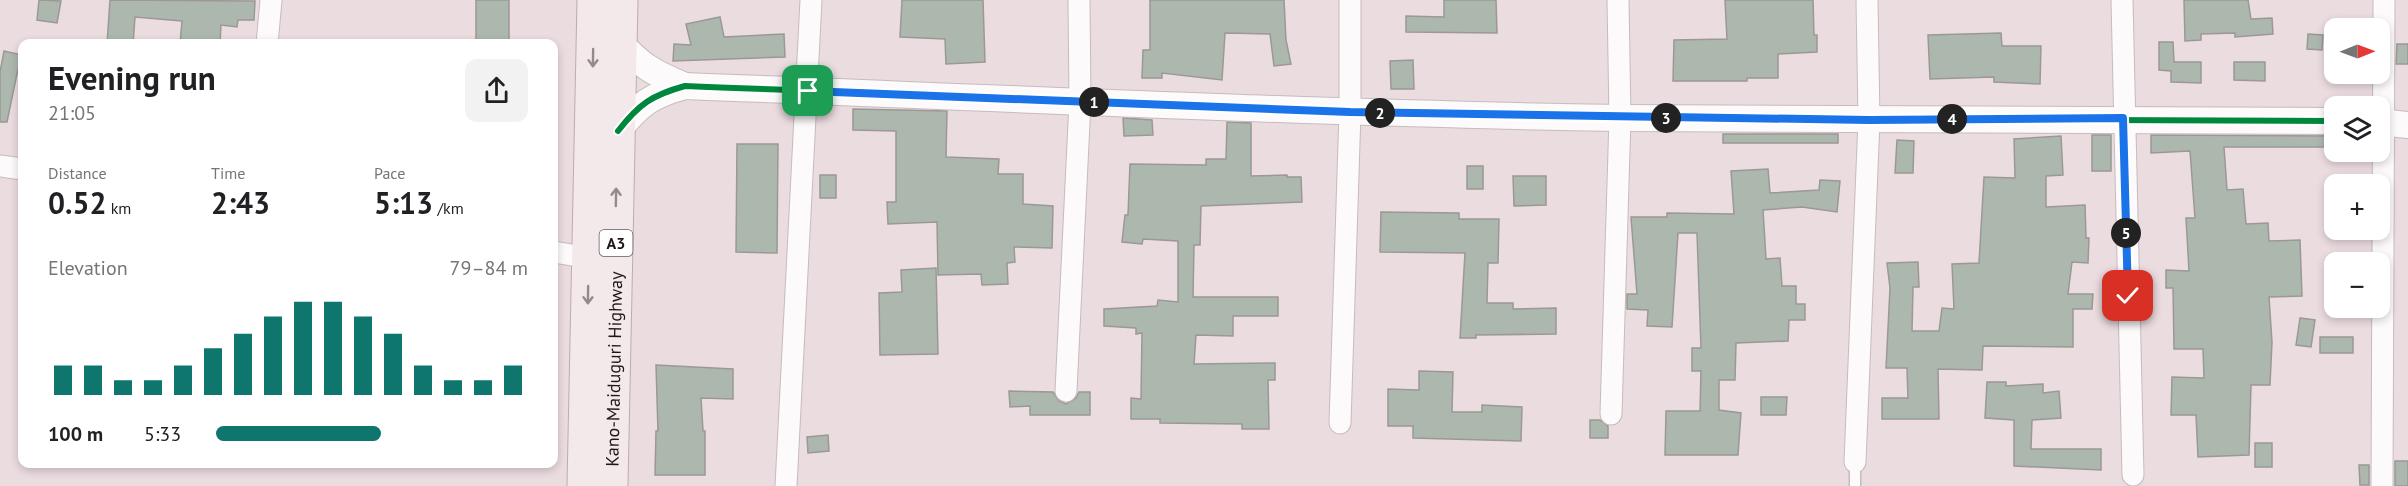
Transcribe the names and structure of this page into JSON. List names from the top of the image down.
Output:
{
  "streets": {
    "highway": ["A3", "Kano-Maiduguri Highway"]
  },
  "north": "right",
  "page": {
    "map_buttons": ["+", "−"],
    "heading": ["Evening run", "21:05"],
    "pins": [
      "1",
      "2",
      "3",
      "4",
      "5"
    ],
    "stats": [
      ["Distance", "0.52 km"],
      ["Time", "2:43"],
      ["Pace", "5:13 /km"]
    ],
    "chart": ["Elevation", "79–84 m"],
    "list": [
      {
        "name": "100 m",
        "note": "5:33"
      }
    ]
  }
}
